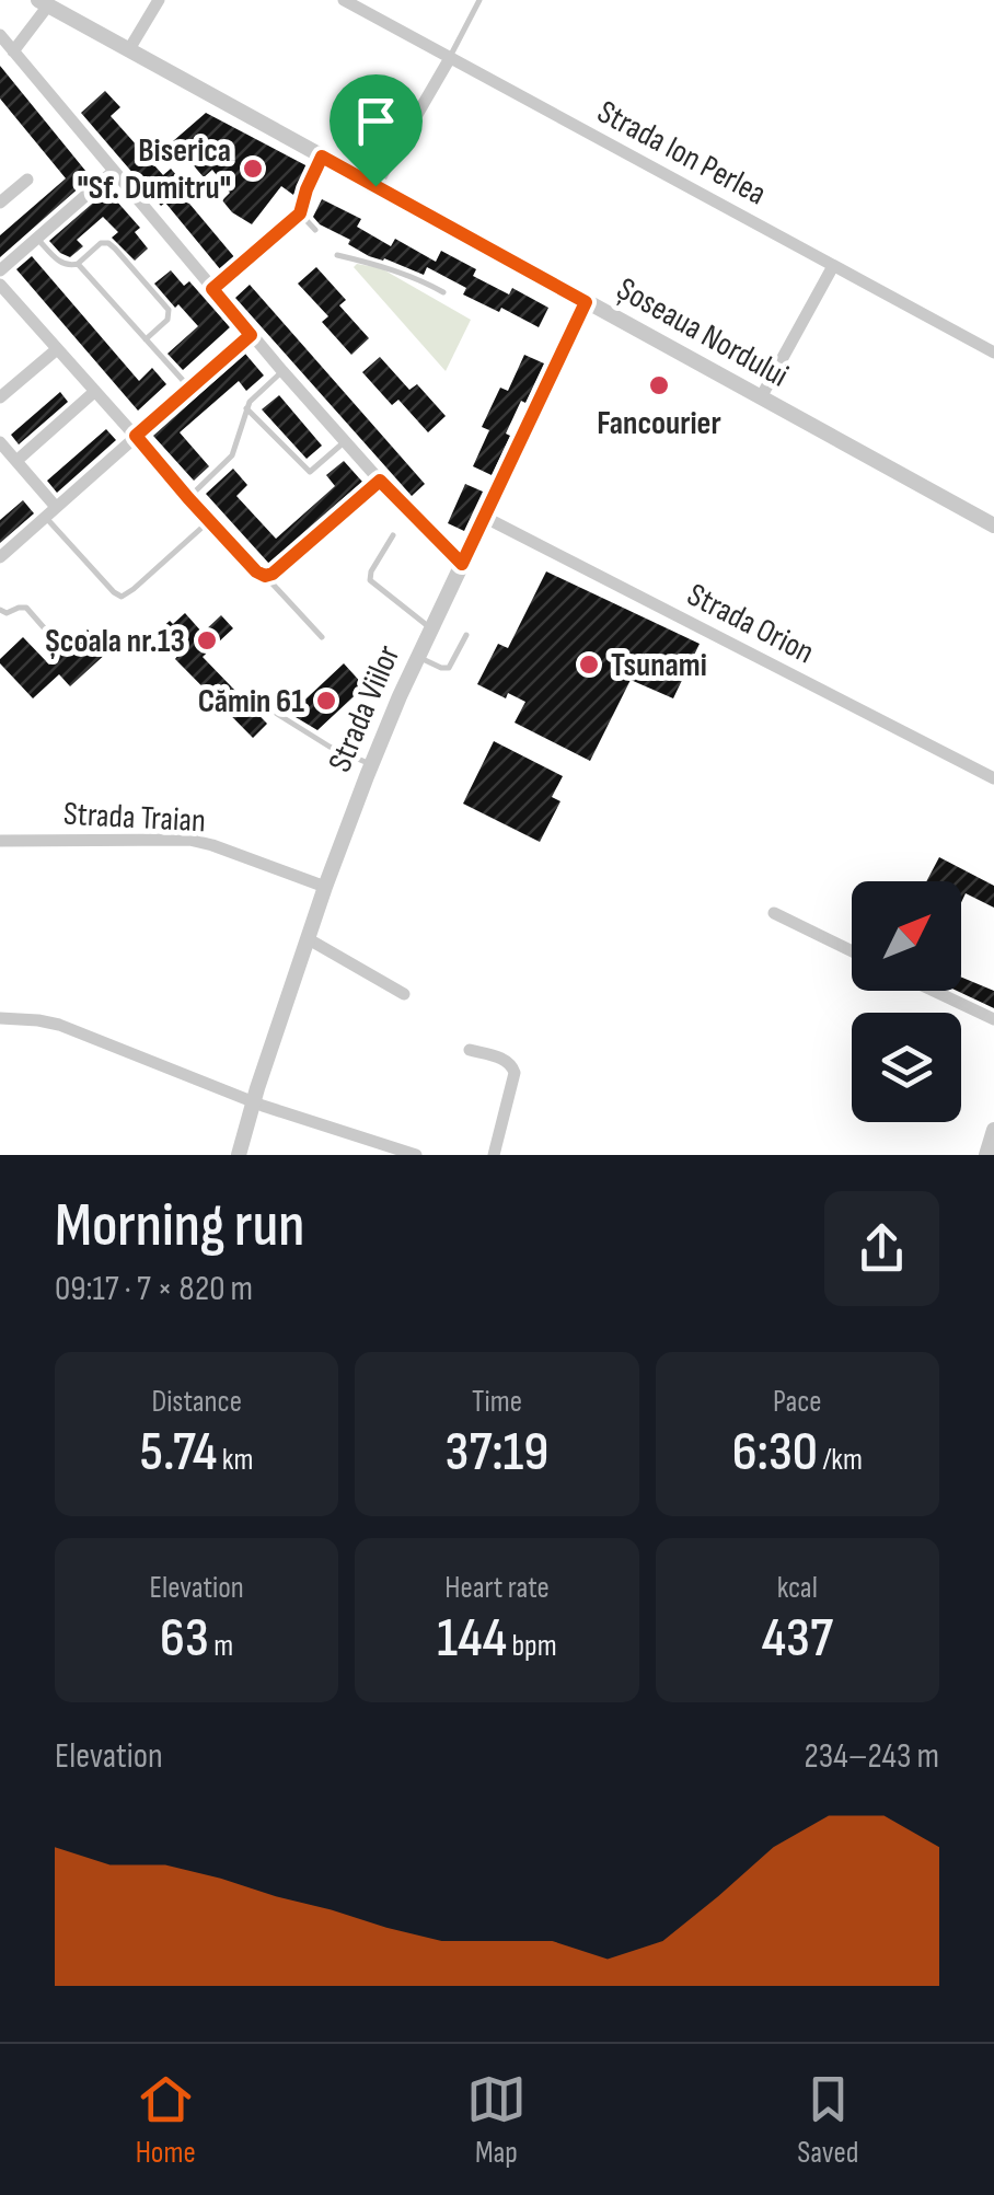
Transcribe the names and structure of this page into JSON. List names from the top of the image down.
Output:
{
  "streets": {
    "street": [
      "Strada Ion Perlea",
      "Șoseaua Nordului",
      "Strada Orion",
      "Strada Viilor",
      "Strada Traian"
    ]
  },
  "crossings": [
    ["Șoseaua Nordului", "Strada Viilor"],
    ["Strada Orion", "Strada Viilor"],
    ["Strada Viilor", "Strada Traian"]
  ],
  "places": [
    "Biserica \"Sf. Dumitru\"",
    "Fancourier",
    "Școala nr.13",
    "Tsunami",
    "Cămin 61"
  ],
  "north": "top right",
  "page": {
    "heading": ["Morning run", "09:17 · 7 × 820 m"],
    "stats": [
      ["Distance", "5.74 km"],
      ["Time", "37:19"],
      ["Pace", "6:30 /km"],
      ["Elevation", "63 m"],
      ["Heart rate", "144 bpm"],
      ["kcal", "437"]
    ],
    "chart": ["Elevation", "234–243 m"],
    "tabs": ["Home", "Map", "Saved"]
  }
}
